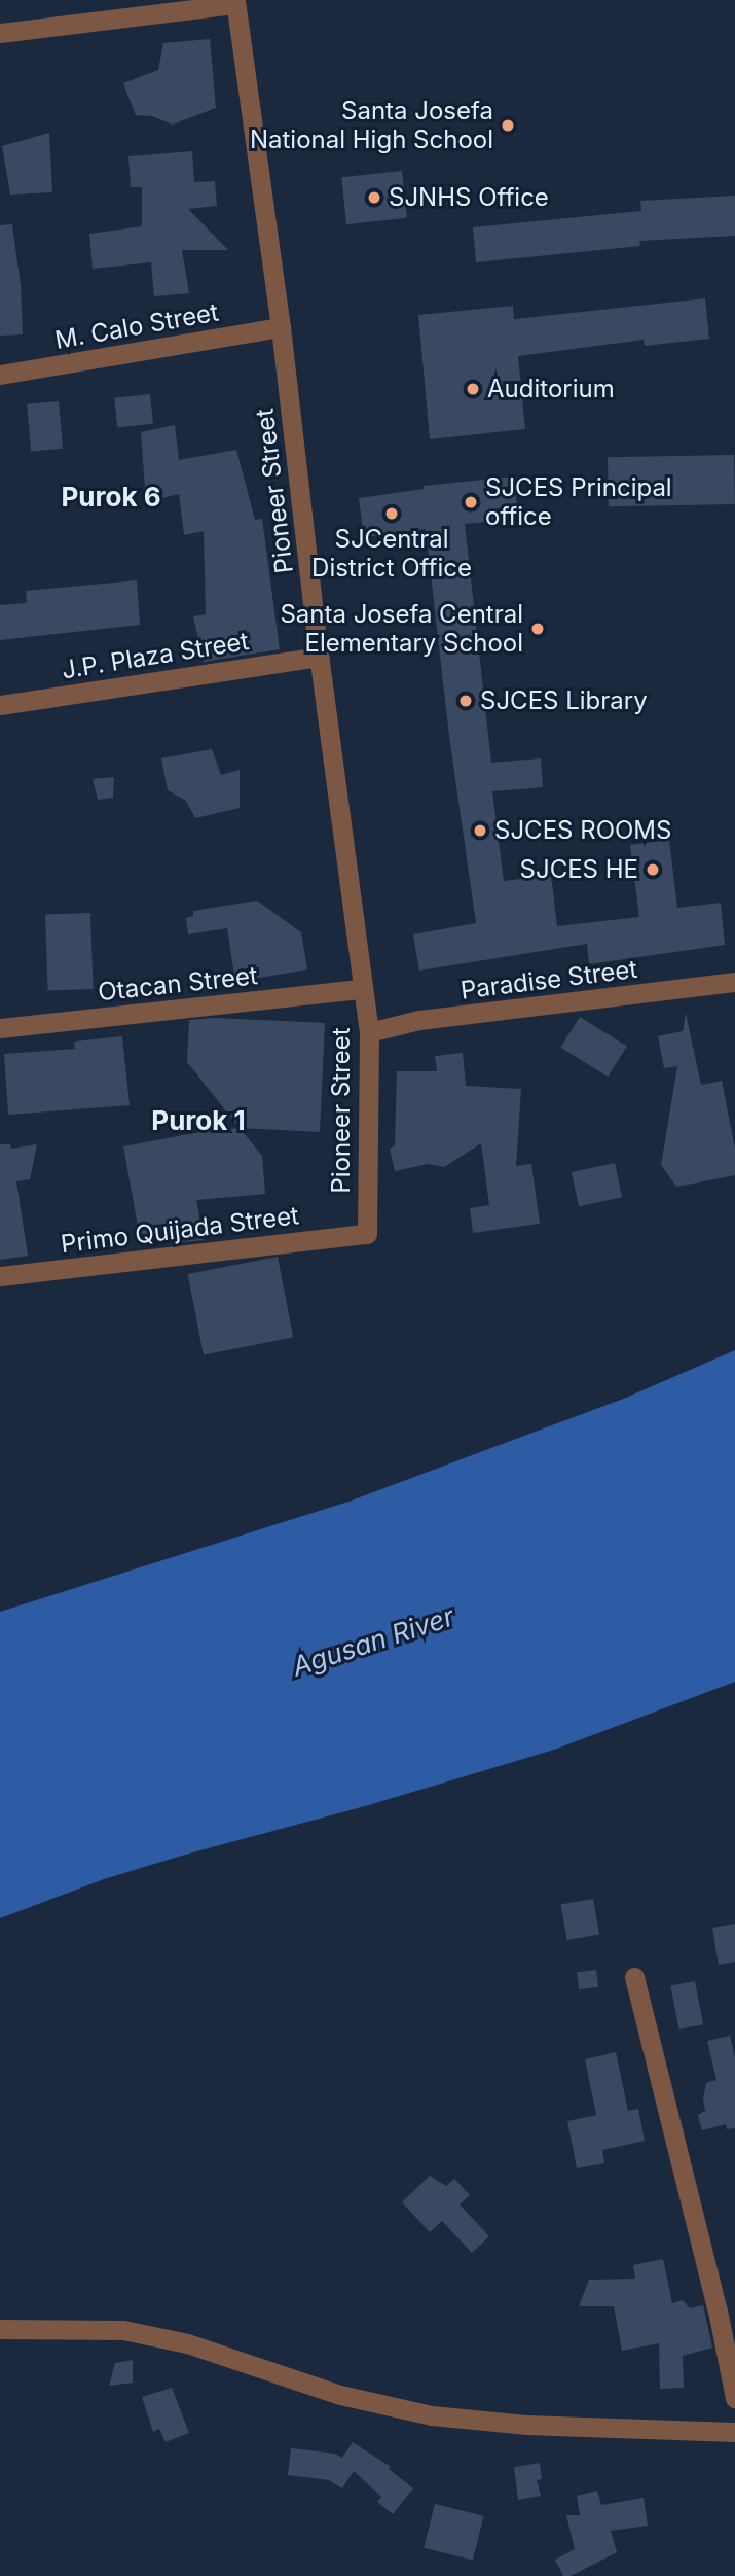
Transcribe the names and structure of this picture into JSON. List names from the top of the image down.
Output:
{
  "streets": {
    "street": [
      "M. Calo Street",
      "Pioneer Street",
      "J.P. Plaza Street",
      "Paradise Street",
      "Otacan Street",
      "Primo Quijada Street"
    ]
  },
  "crossings": [
    ["M. Calo Street", "Pioneer Street"],
    ["Pioneer Street", "J.P. Plaza Street"],
    ["Pioneer Street", "Paradise Street"],
    ["Pioneer Street", "Otacan Street"],
    ["Pioneer Street", "Primo Quijada Street"]
  ],
  "districts": ["Purok 6", "Purok 1"],
  "water": ["Agusan River"],
  "places": [
    "Santa Josefa National High School",
    "SJNHS Office",
    "Auditorium",
    "SJCES Principal office",
    "SJCentral District Office",
    "Santa Josefa Central Elementary School",
    "SJCES Library",
    "SJCES ROOMS",
    "SJCES HE"
  ]
}
